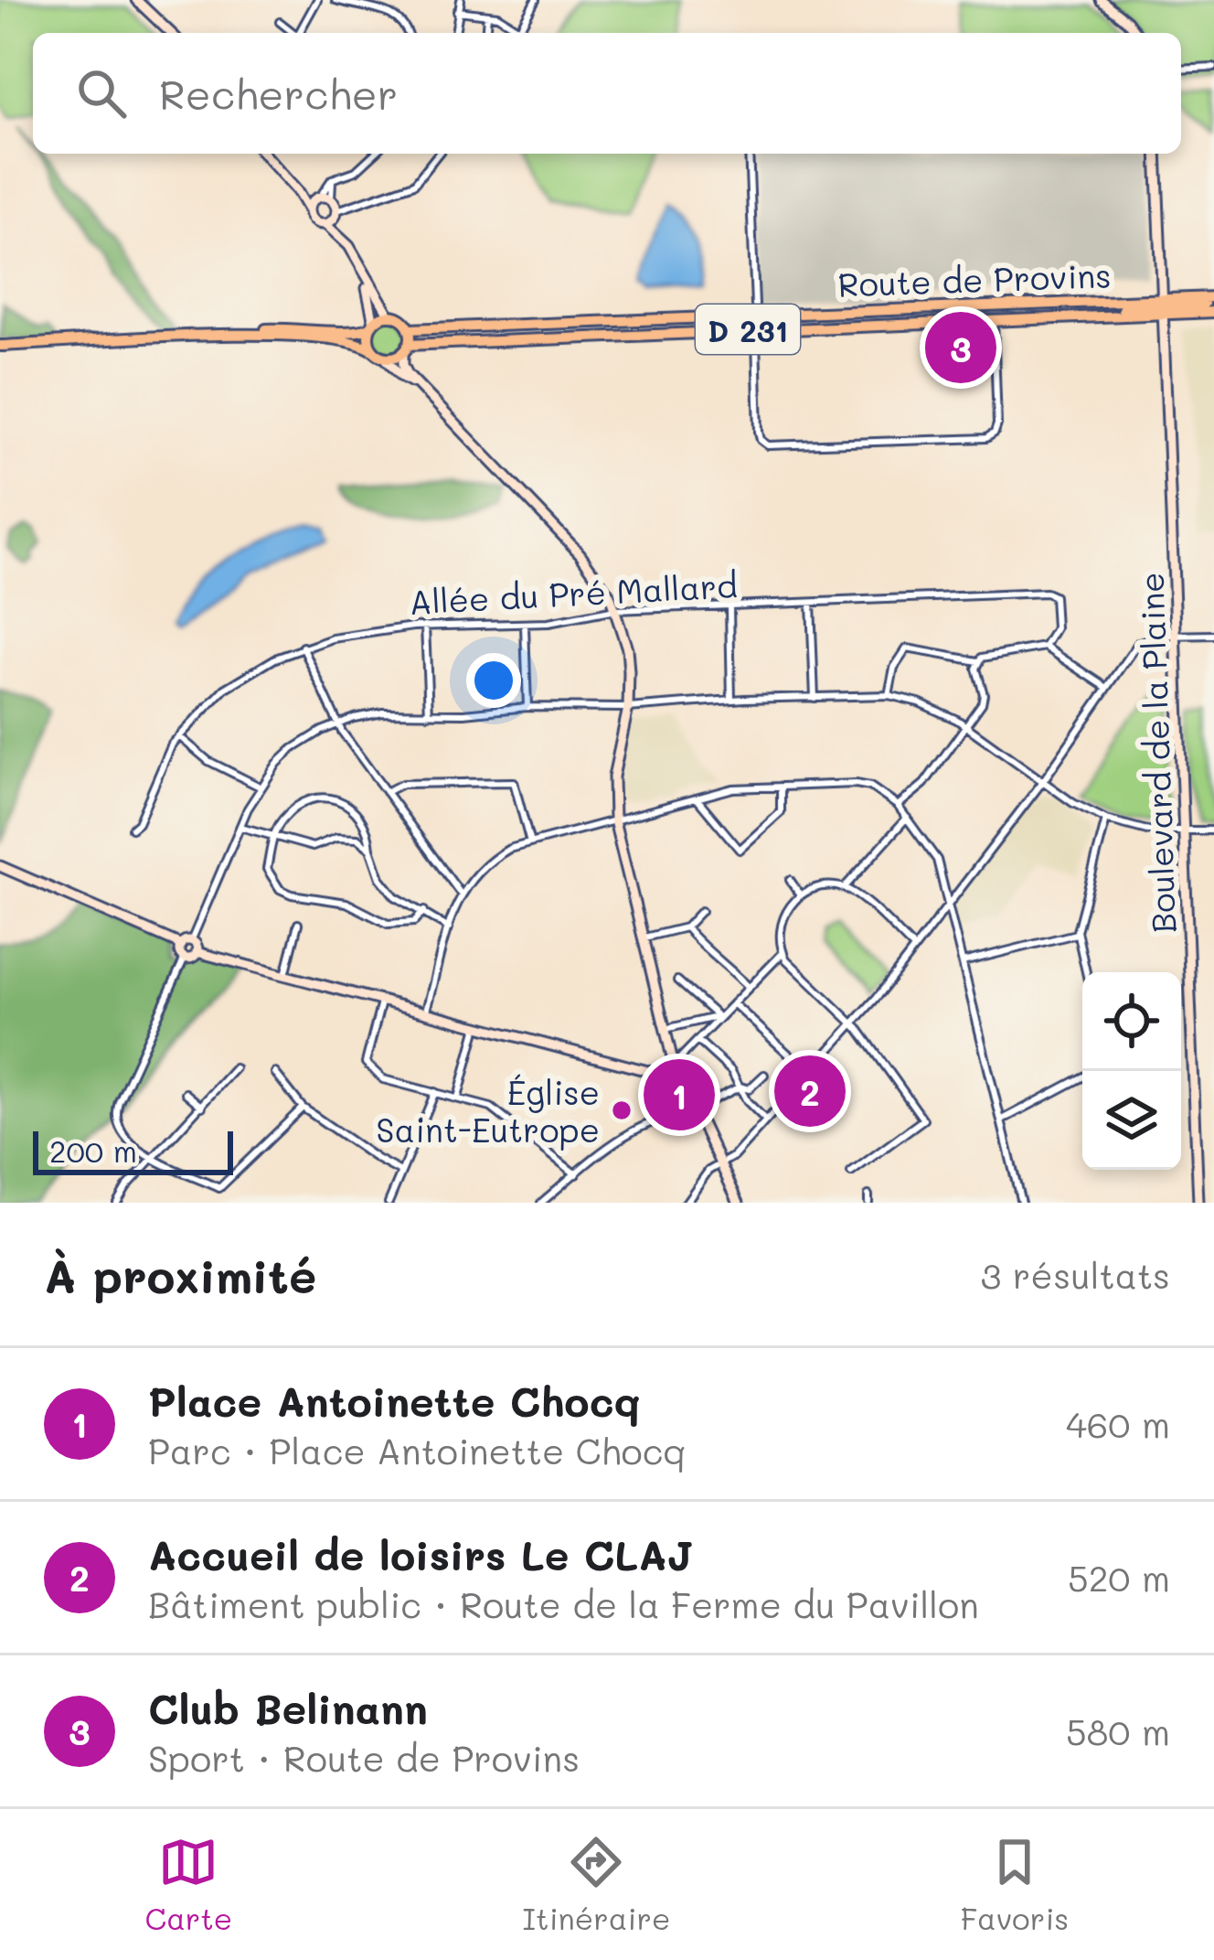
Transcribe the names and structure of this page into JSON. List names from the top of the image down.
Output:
{
  "streets": {
    "main road": ["Route de Provins", "D 231", "Boulevard de la Plaine"],
    "street": ["Allée du Pré Mallard"]
  },
  "crossings": [
    ["Route de Provins", "Boulevard de la Plaine"]
  ],
  "places": ["Église Saint-Eutrope"],
  "scale_bar": "200 m",
  "page": {
    "search": "Rechercher",
    "pins": ["3", "2", "1"],
    "scale": "200 m",
    "heading": ["À proximité", "3 résultats"],
    "list": [
      {
        "mark": "1",
        "name": "Place Antoinette Chocq",
        "note": "Parc · Place Antoinette Chocq",
        "value": "460 m"
      },
      {
        "mark": "2",
        "name": "Accueil de loisirs Le CLAJ",
        "note": "Bâtiment public · Route de la Ferme du Pavillon",
        "value": "520 m"
      },
      {
        "mark": "3",
        "name": "Club Belinann",
        "note": "Sport · Route de Provins",
        "value": "580 m"
      }
    ],
    "nav": ["Carte", "Itinéraire", "Favoris"]
  }
}
